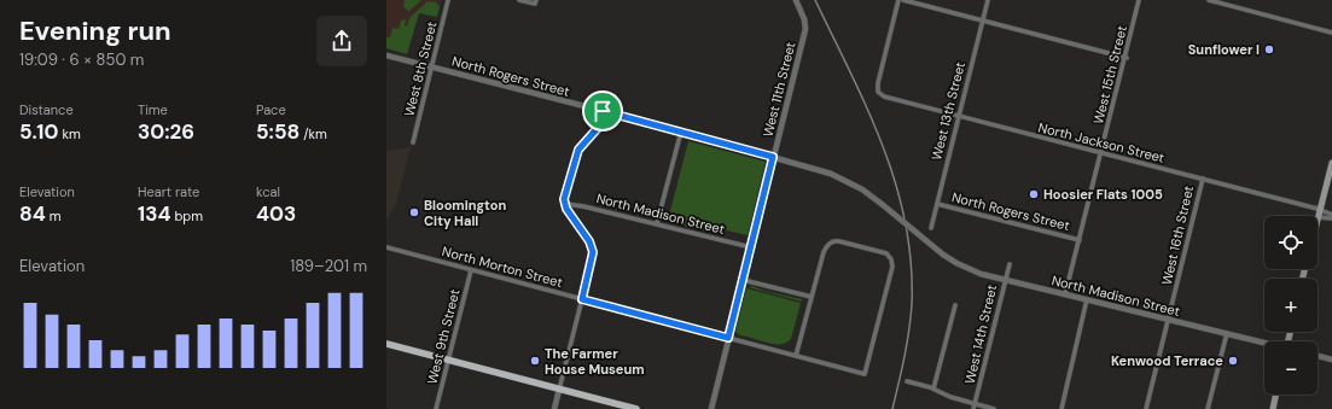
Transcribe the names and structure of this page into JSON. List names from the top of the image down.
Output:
{
  "streets": {
    "street": [
      "West 8th Street",
      "West 15th Street",
      "North Rogers Street",
      "West 11th Street",
      "West 13th Street",
      "North Jackson Street",
      "North Madison Street",
      "West 16th Street",
      "North Morton Street",
      "West 14th Street",
      "West 9th Street"
    ]
  },
  "crossings": [
    ["West 8th Street", "North Rogers Street"],
    ["West 15th Street", "North Rogers Street"],
    ["West 15th Street", "North Jackson Street"],
    ["West 15th Street", "North Madison Street"],
    ["North Rogers Street", "West 11th Street"],
    ["North Rogers Street", "West 13th Street"],
    ["North Rogers Street", "North Madison Street"],
    ["West 11th Street", "North Madison Street"],
    ["West 11th Street", "North Morton Street"],
    ["West 13th Street", "North Jackson Street"],
    ["North Jackson Street", "West 16th Street"],
    ["North Madison Street", "West 16th Street"],
    ["North Madison Street", "West 14th Street"],
    ["North Morton Street", "West 9th Street"]
  ],
  "places": [
    "Sunflower I",
    "Hoosier Flats 1005",
    "Bloomington City Hall",
    "The Farmer House Museum",
    "Kenwood Terrace"
  ],
  "page": {
    "heading": ["Evening run", "19:09 · 6 × 850 m"],
    "stats": [
      ["Distance", "5.10 km"],
      ["Time", "30:26"],
      ["Pace", "5:58 /km"],
      ["Elevation", "84 m"],
      ["Heart rate", "134 bpm"],
      ["kcal", "403"]
    ],
    "map_buttons": ["+", "−"],
    "chart": ["Elevation", "189–201 m"]
  }
}
